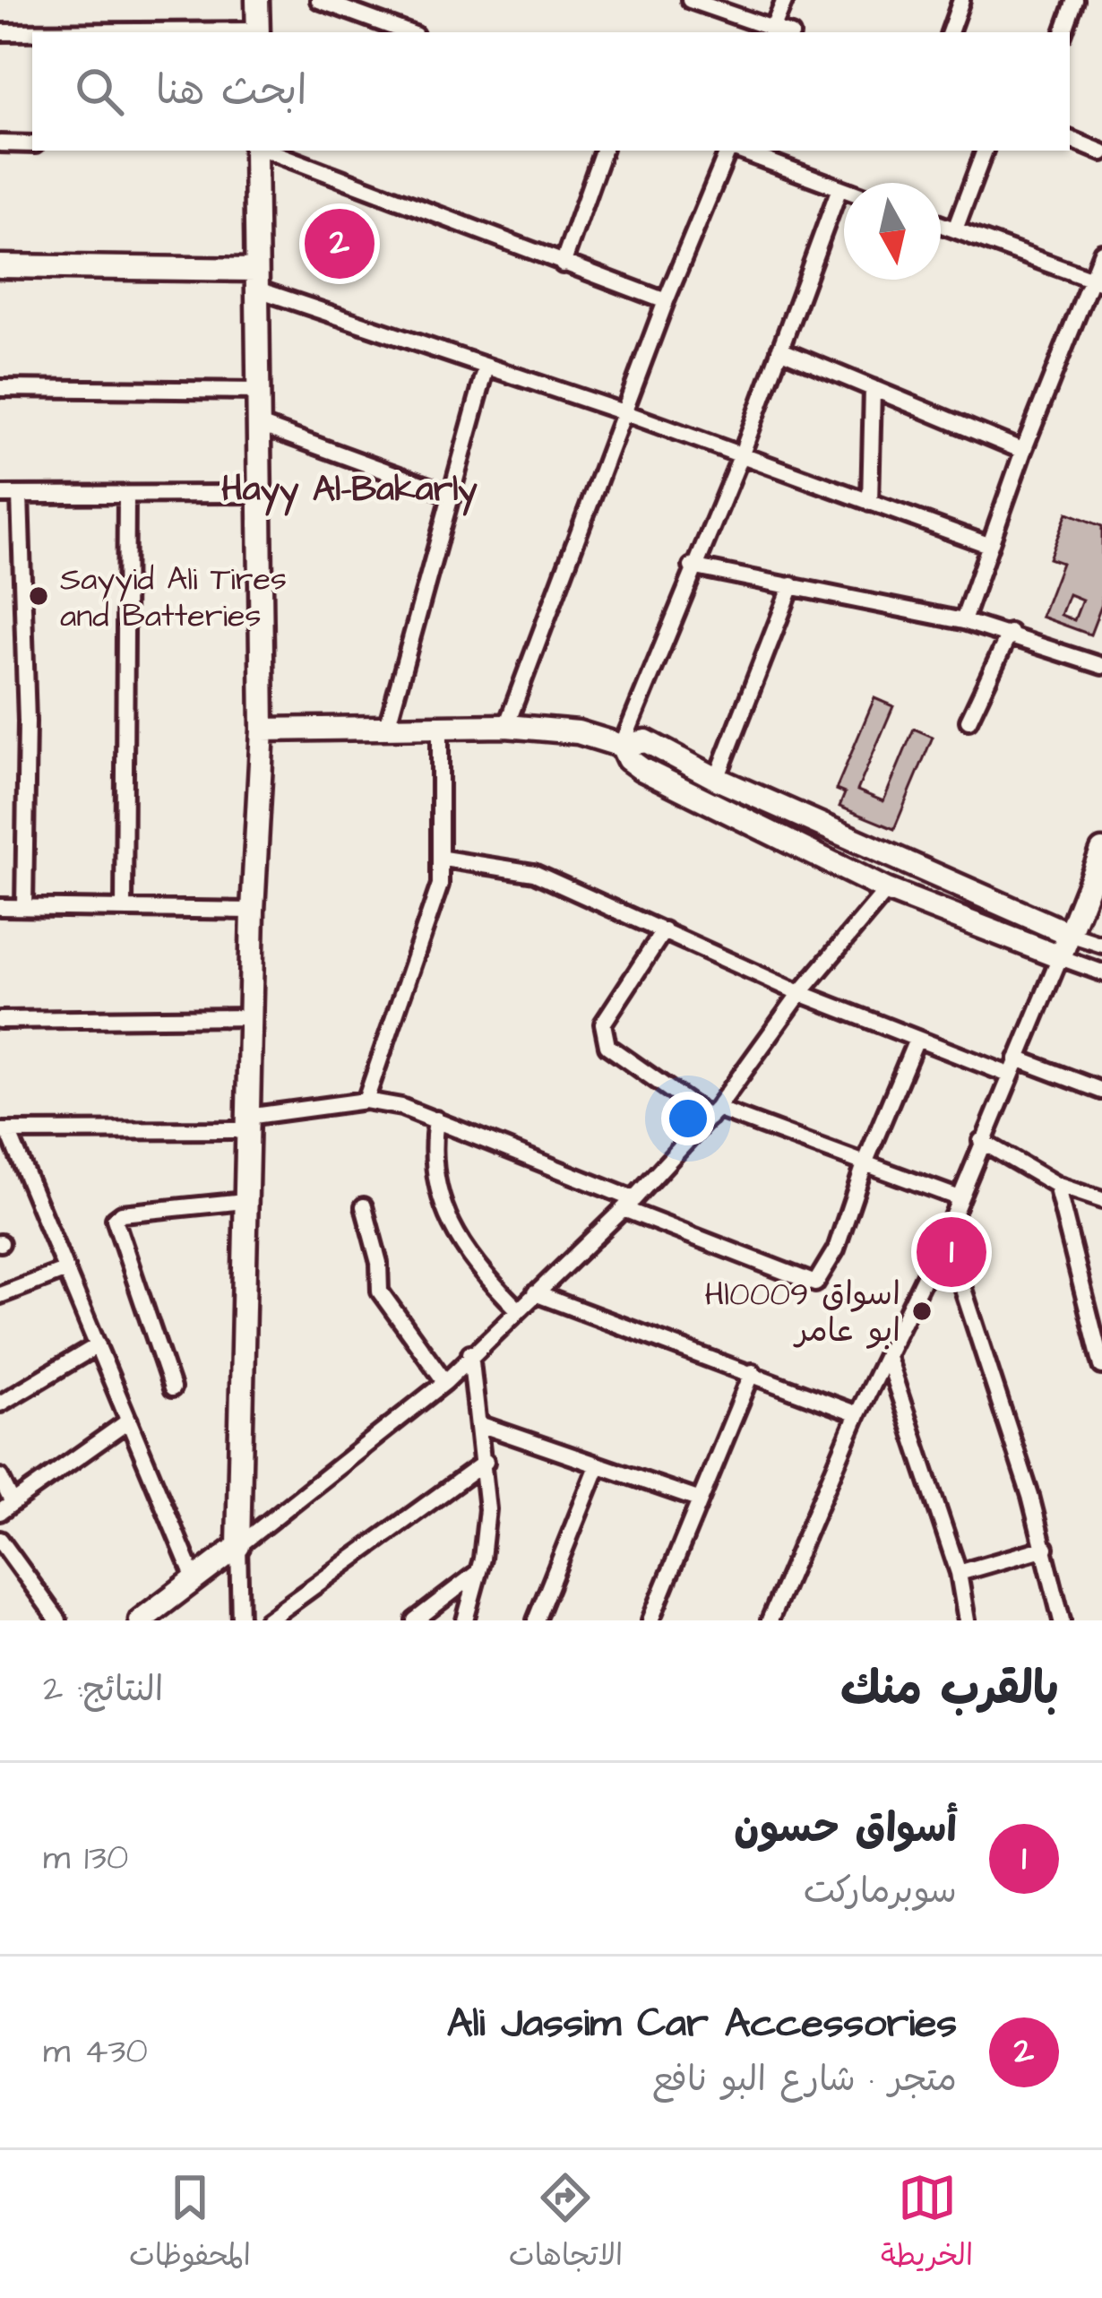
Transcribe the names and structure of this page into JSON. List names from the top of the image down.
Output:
{
  "districts": ["Hayy Al-Bakarly"],
  "places": ["Sayyid Ali Tires and Batteries", "Hl0009 اسواق ابو عامر"],
  "north": "bottom",
  "page": {
    "search": "ابحث هنا",
    "pins": ["2", "1"],
    "heading": ["بالقرب منك", "النتائج: 2"],
    "list": [
      {
        "mark": "1",
        "name": "أسواق حسون",
        "note": "سوبرماركت",
        "value": "130 m"
      },
      {
        "mark": "2",
        "name": "Ali Jassim Car Accessories",
        "note": "متجر · شارع البو نافع",
        "value": "430 m"
      }
    ],
    "nav": ["الخريطة", "الاتجاهات", "المحفوظات"]
  }
}
